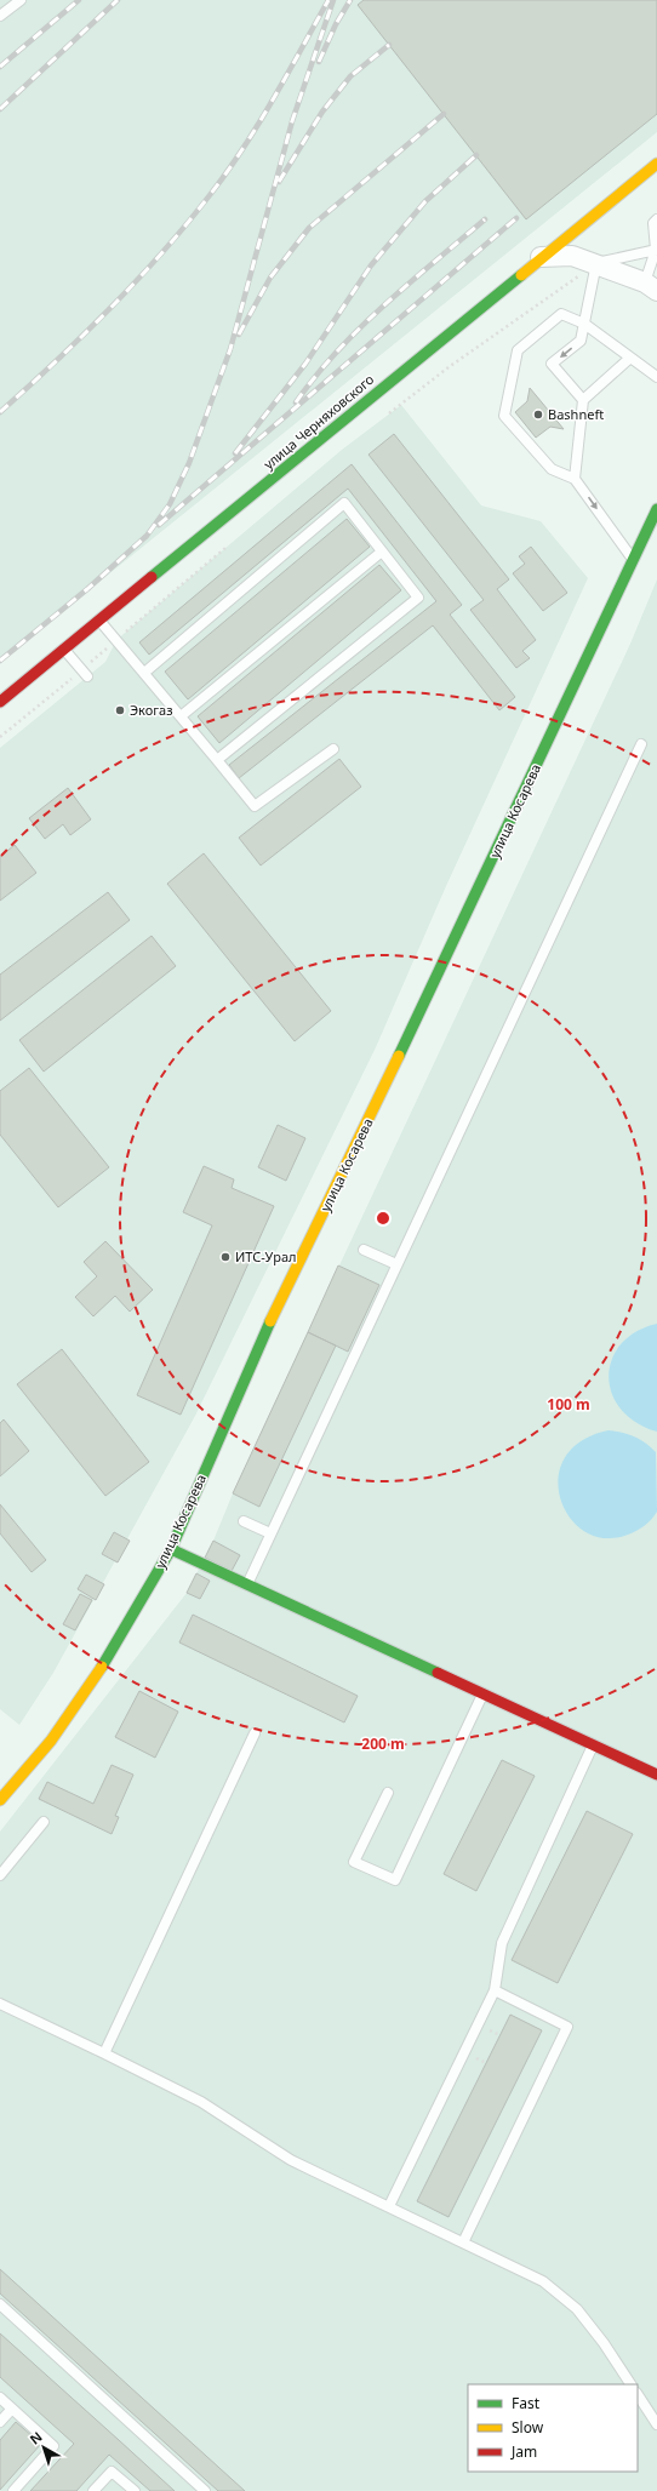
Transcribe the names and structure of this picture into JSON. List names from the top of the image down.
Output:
{
  "streets": {
    "street": ["улица Черняховского", "улица Косарева"]
  },
  "places": ["Bashneft", "Экогаз", "ИТС-Урал"],
  "legend": ["Fast", "Slow", "Jam"],
  "north": "top left",
  "rings": ["100 m", "200 m"]
}
